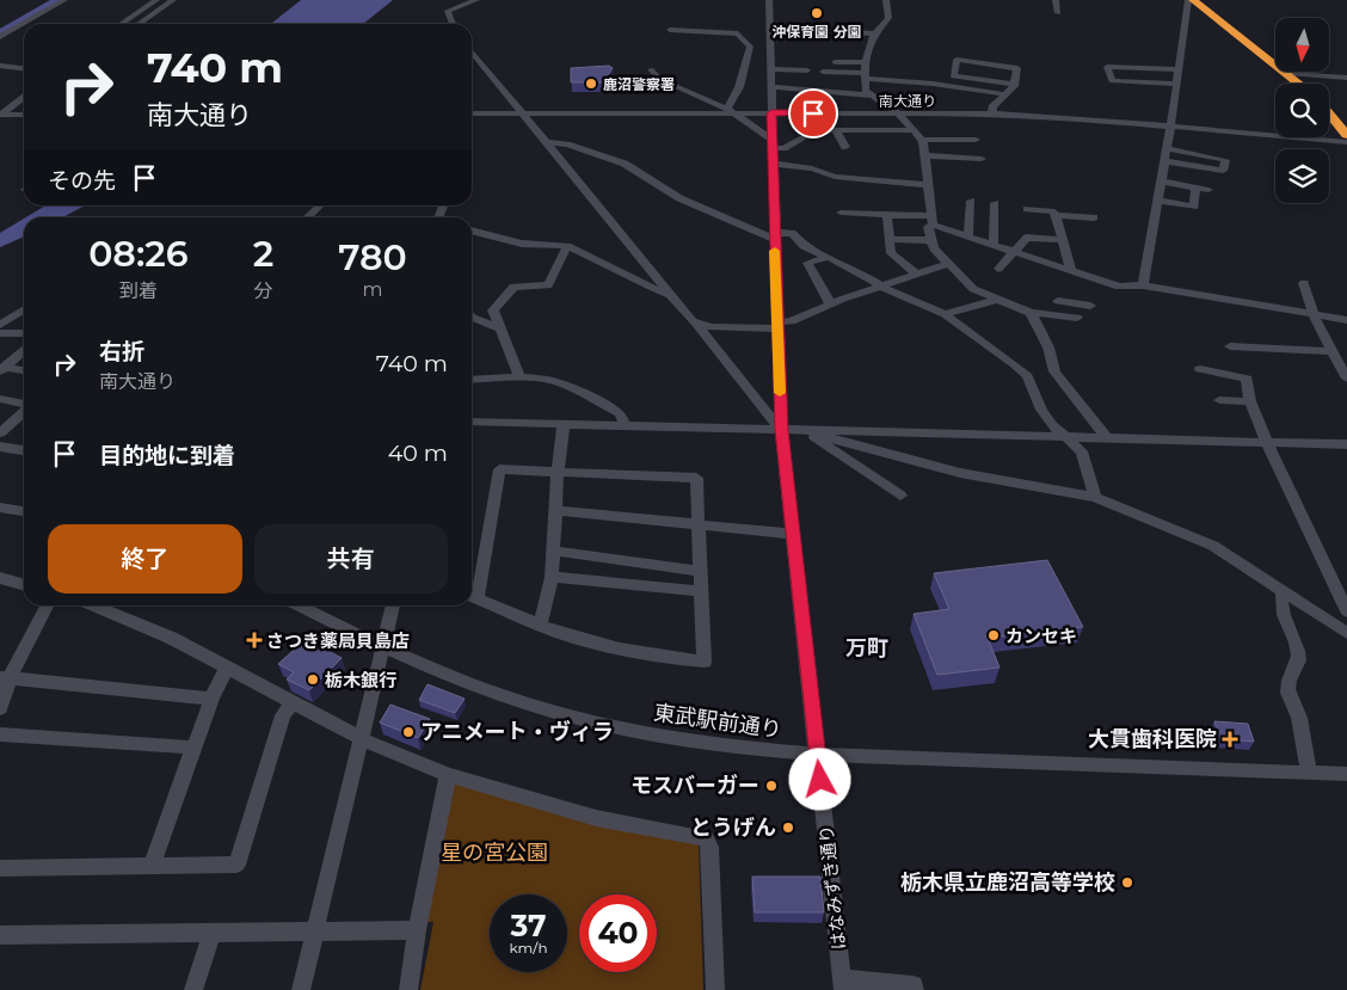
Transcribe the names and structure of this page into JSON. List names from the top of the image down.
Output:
{
  "streets": {
    "street": ["南大通り", "東武駅前通り", "はなみずき通り"]
  },
  "crossings": [
    ["南大通り", "はなみずき通り"],
    ["東武駅前通り", "はなみずき通り"]
  ],
  "districts": ["万町"],
  "parks": ["星の宮公園"],
  "places": {
    "other": [
      "沖保育園 分園",
      "鹿沼警察署",
      "カンセキ",
      "栃木銀行",
      "アニメート・ヴィラ",
      "モスバーガー",
      "とうげん",
      "栃木県立鹿沼高等学校"
    ],
    "health": ["さつき薬局貝島店", "大貫歯科医院"]
  },
  "north": "bottom",
  "page": {
    "turn": ["740 m", "南大通り"],
    "then": "その先",
    "eta": [
      "08:26",
      "到着",
      "2",
      "分",
      "780",
      "m"
    ],
    "list": [
      {
        "name": "右折",
        "note": "南大通り",
        "value": "740 m"
      },
      {
        "name": "目的地に到着",
        "value": "40 m"
      }
    ],
    "buttons": ["終了", "共有"],
    "speed": "37 km/h",
    "limit": "40"
  }
}
